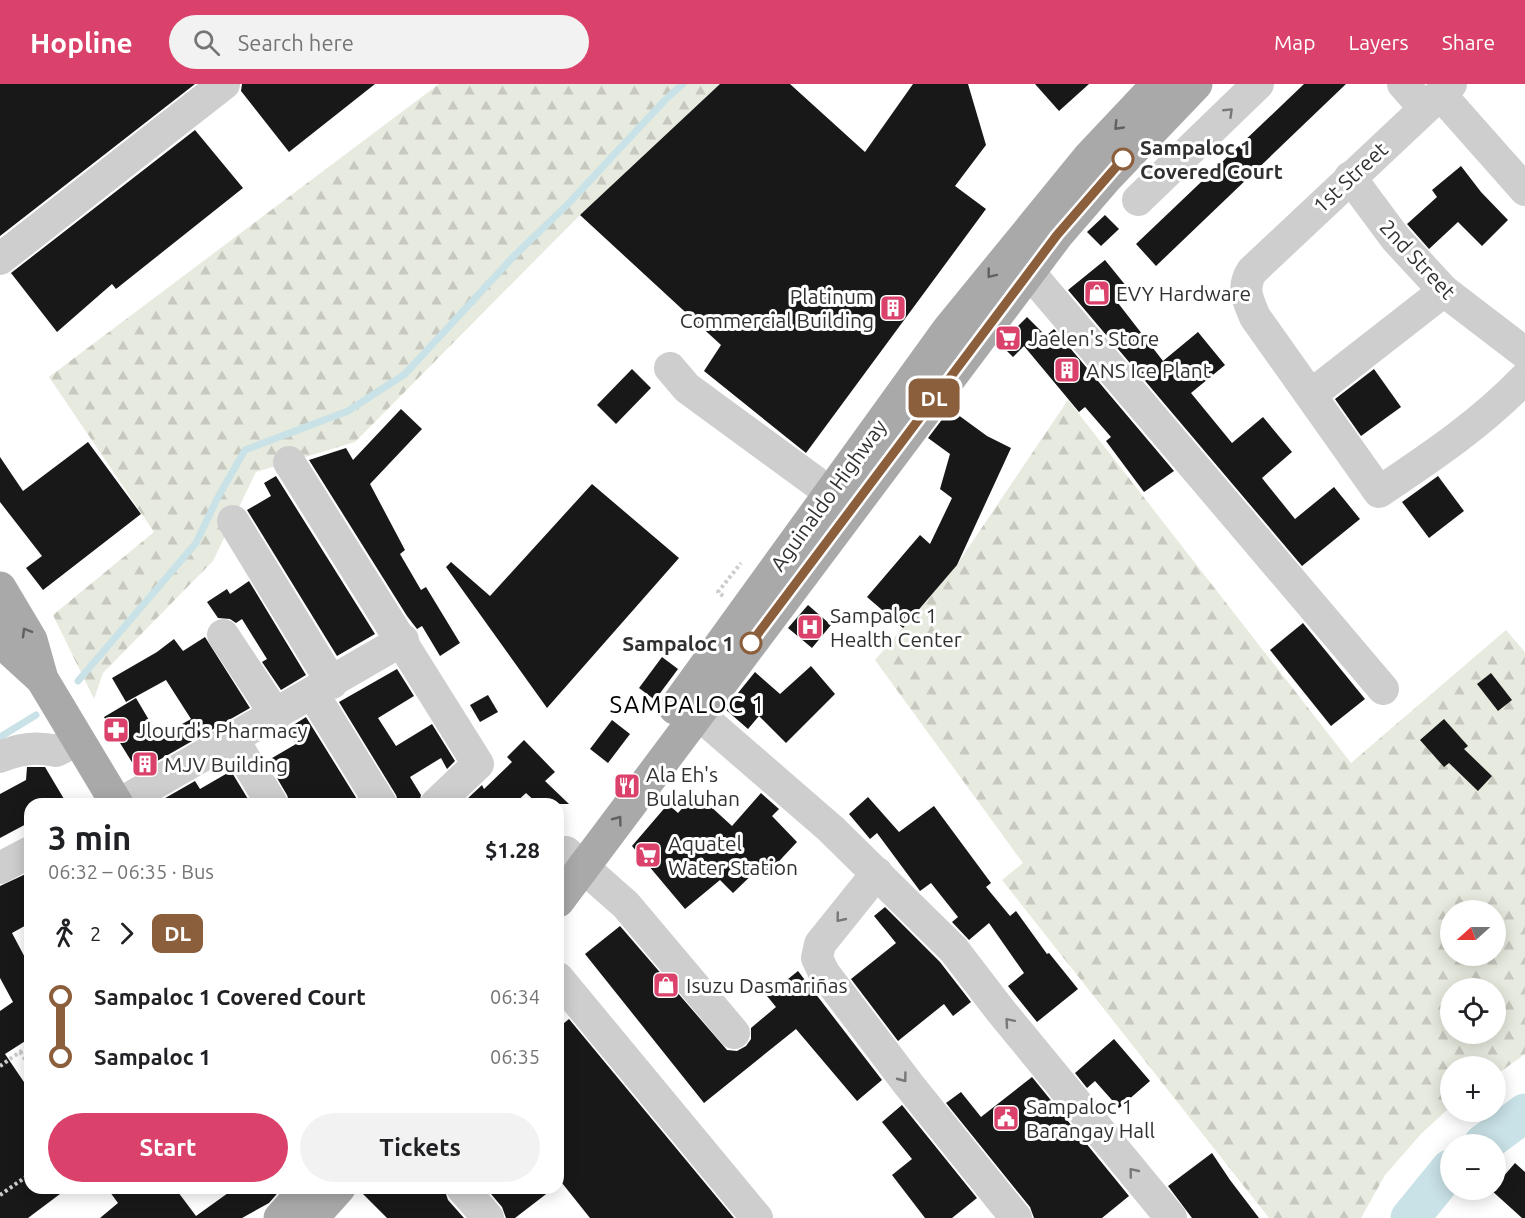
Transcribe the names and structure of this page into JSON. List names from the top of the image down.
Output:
{
  "streets": {
    "main road": ["Aguinaldo Highway"],
    "street": ["1st Street", "2nd Street"]
  },
  "crossings": [
    ["1st Street", "2nd Street"]
  ],
  "districts": ["SAMPALOC 1"],
  "places": {
    "other": ["Sampaloc 1 Covered Court", "Sampaloc 1"],
    "shop": ["EVY Hardware", "Isuzu Dasmariñas"],
    "building": ["Platinum Commercial Building", "ANS Ice Plant", "MJV Building"],
    "supermarket": ["Jaelen's Store", "Aquatel Water Station"],
    "hospital": ["Sampaloc 1 Health Center"],
    "pharmacy": ["Jlourd's Pharmacy"],
    "restaurant": ["Ala Eh's Bulaluhan"],
    "public building": ["Sampaloc 1 Barangay Hall"]
  },
  "lines": ["bus line DL"],
  "north": "left",
  "page": {
    "header": "Hopline",
    "search": "Search here",
    "nav": ["Map", "Layers", "Share"],
    "on_map": "DL",
    "heading": ["3 min", "06:32 – 06:35 · Bus", "$1.28"],
    "map_buttons": ["+", "−"],
    "legs": ["2", "DL"],
    "list": [
      {
        "name": "Sampaloc 1 Covered Court",
        "value": "06:34"
      },
      {
        "name": "Sampaloc 1",
        "value": "06:35"
      }
    ],
    "buttons": ["Start", "Tickets"]
  }
}
